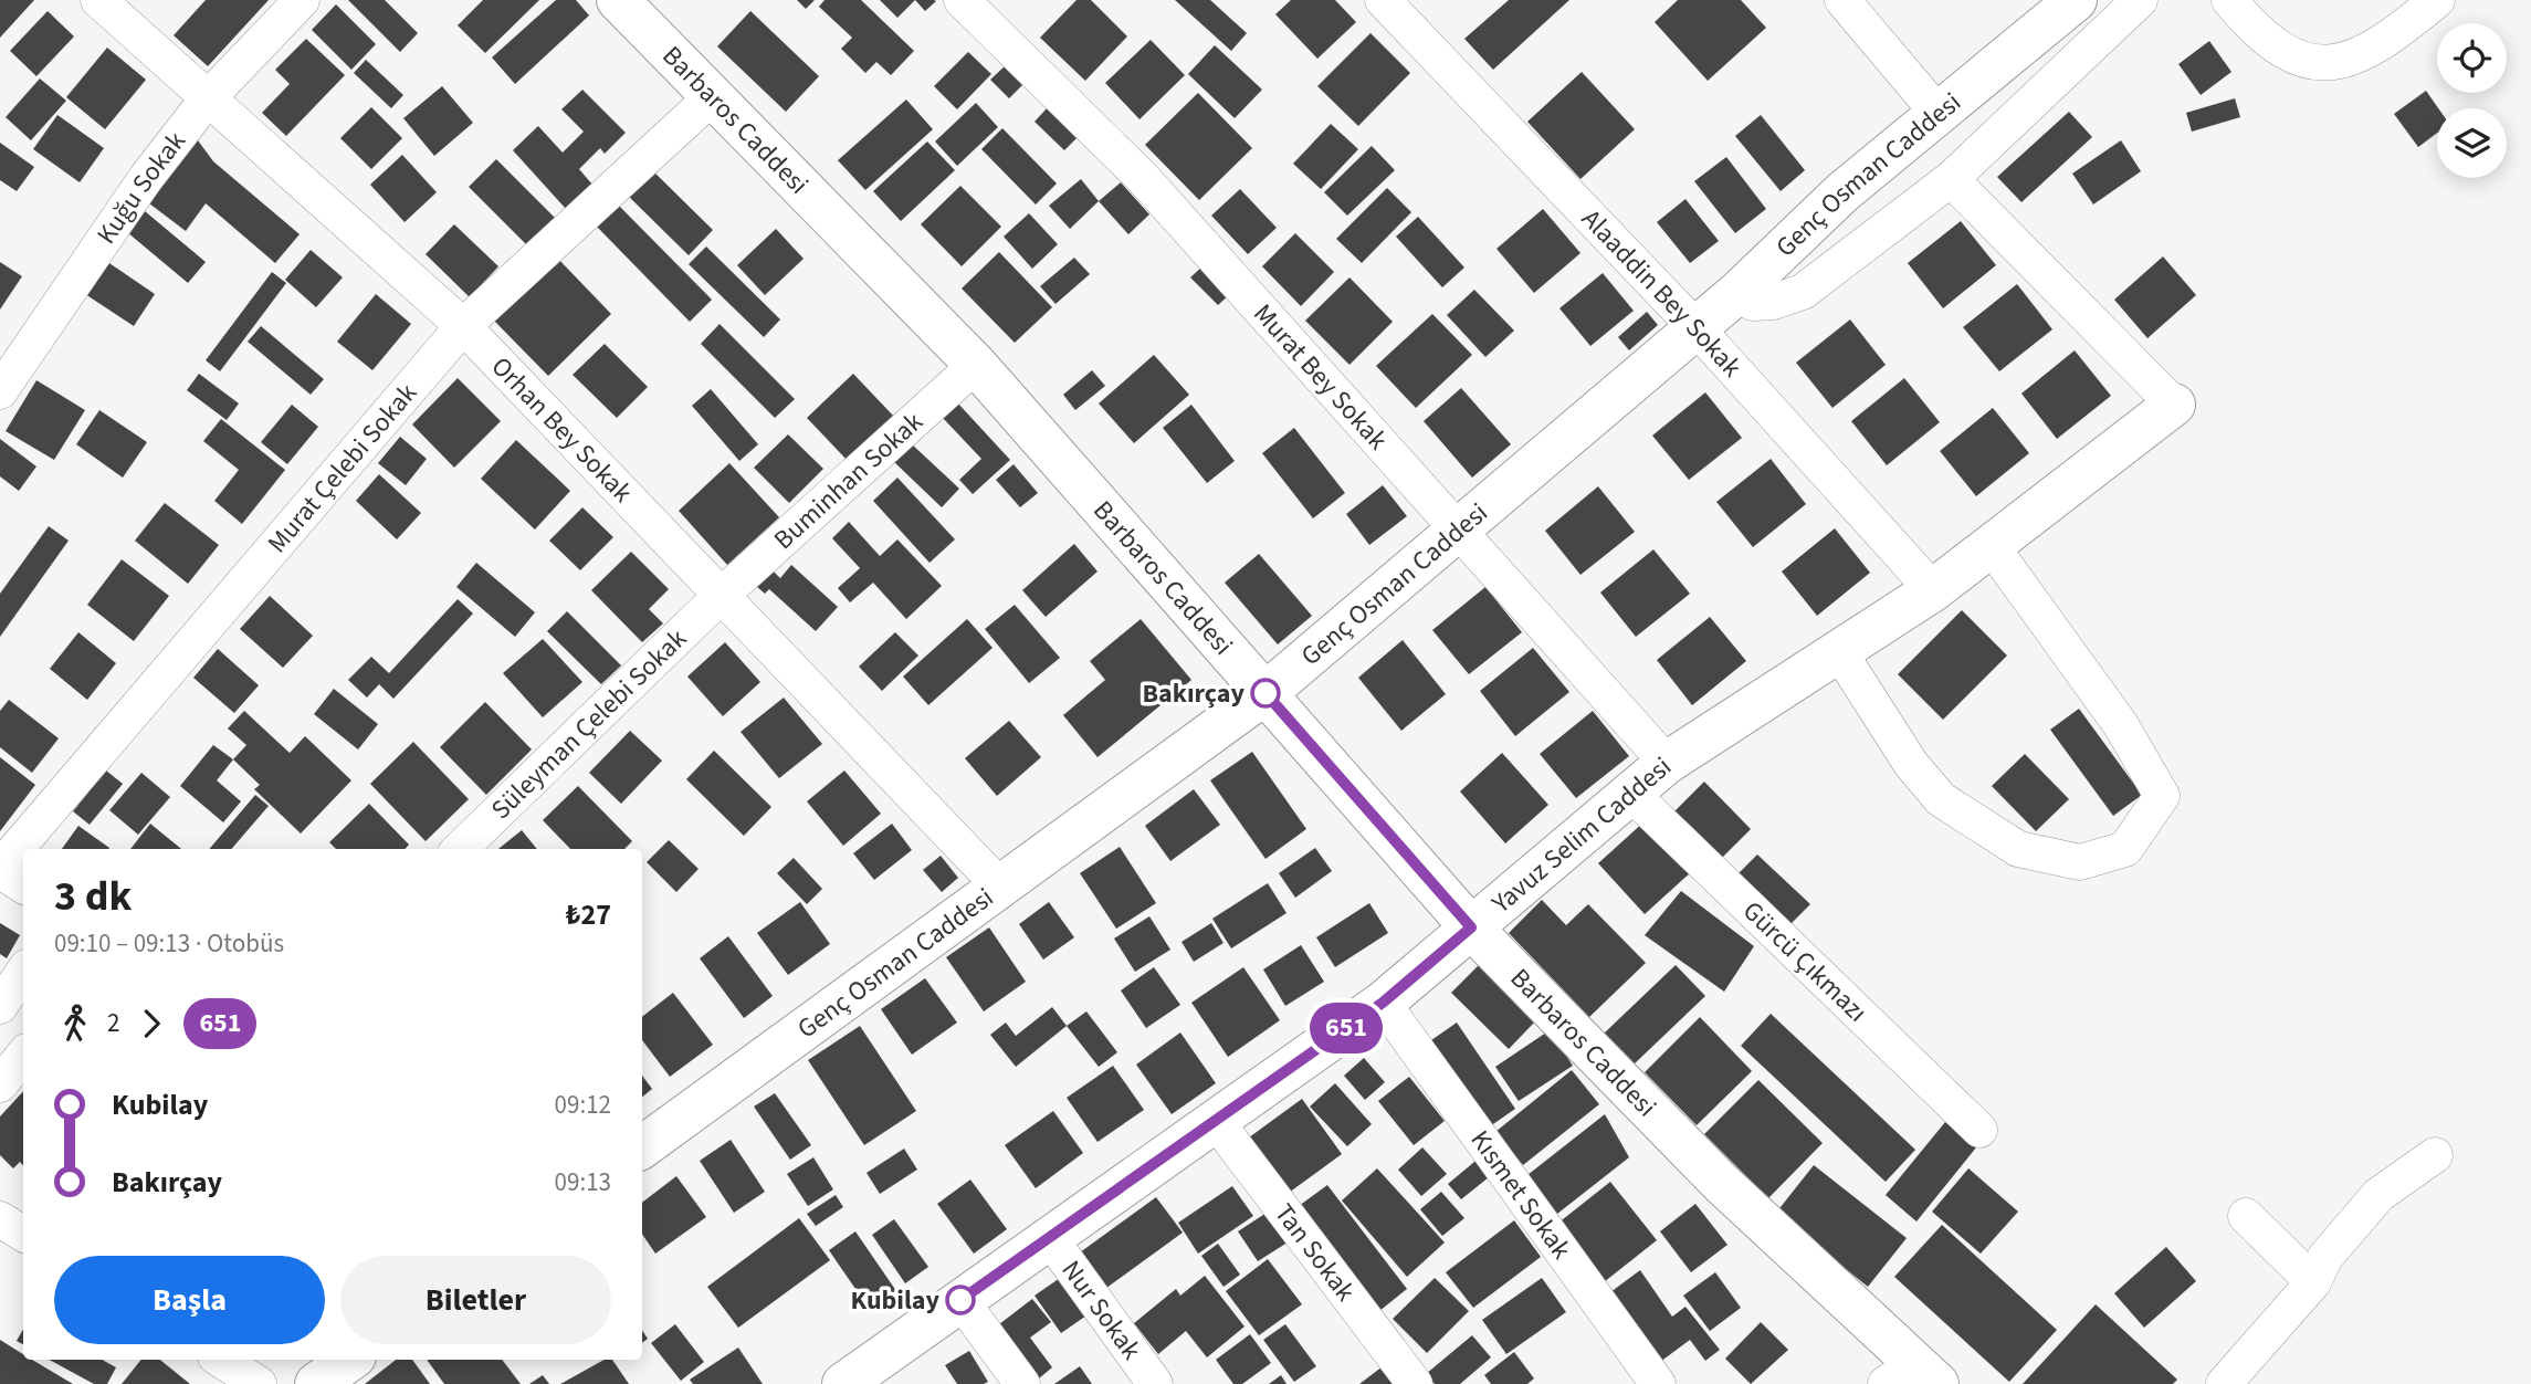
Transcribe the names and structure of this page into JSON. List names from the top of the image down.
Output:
{
  "streets": {
    "street": [
      "Barbaros Caddesi",
      "Genç Osman Caddesi",
      "Kuğu Sokak",
      "Alaaddin Bey Sokak",
      "Murat Bey Sokak",
      "Orhan Bey Sokak",
      "Murat Çelebi Sokak",
      "Buminhan Sokak",
      "Süleyman Çelebi Sokak",
      "Yavuz Selim Caddesi",
      "Gürcü Çıkmazı",
      "Kısmet Sokak",
      "Tan Sokak",
      "Nur Sokak"
    ]
  },
  "crossings": [
    ["Barbaros Caddesi", "Genç Osman Caddesi"],
    ["Barbaros Caddesi", "Murat Çelebi Sokak"],
    ["Barbaros Caddesi", "Buminhan Sokak"],
    ["Barbaros Caddesi", "Yavuz Selim Caddesi"],
    ["Genç Osman Caddesi", "Alaaddin Bey Sokak"],
    ["Genç Osman Caddesi", "Murat Bey Sokak"],
    ["Genç Osman Caddesi", "Orhan Bey Sokak"],
    ["Kuğu Sokak", "Orhan Bey Sokak"],
    ["Alaaddin Bey Sokak", "Yavuz Selim Caddesi"],
    ["Murat Bey Sokak", "Yavuz Selim Caddesi"],
    ["Orhan Bey Sokak", "Murat Çelebi Sokak"],
    ["Orhan Bey Sokak", "Buminhan Sokak"],
    ["Orhan Bey Sokak", "Süleyman Çelebi Sokak"],
    ["Buminhan Sokak", "Süleyman Çelebi Sokak"],
    ["Yavuz Selim Caddesi", "Gürcü Çıkmazı"],
    ["Yavuz Selim Caddesi", "Kısmet Sokak"],
    ["Yavuz Selim Caddesi", "Tan Sokak"],
    ["Yavuz Selim Caddesi", "Nur Sokak"]
  ],
  "places": ["Bakırçay", "Kubilay"],
  "lines": ["bus line 651"],
  "page": {
    "on_map": "651",
    "heading": ["3 dk", "09:10 – 09:13 · Otobüs", "₺27"],
    "legs": ["2", "651"],
    "list": [
      {
        "name": "Kubilay",
        "value": "09:12"
      },
      {
        "name": "Bakırçay",
        "value": "09:13"
      }
    ],
    "buttons": ["Başla", "Biletler"]
  }
}
